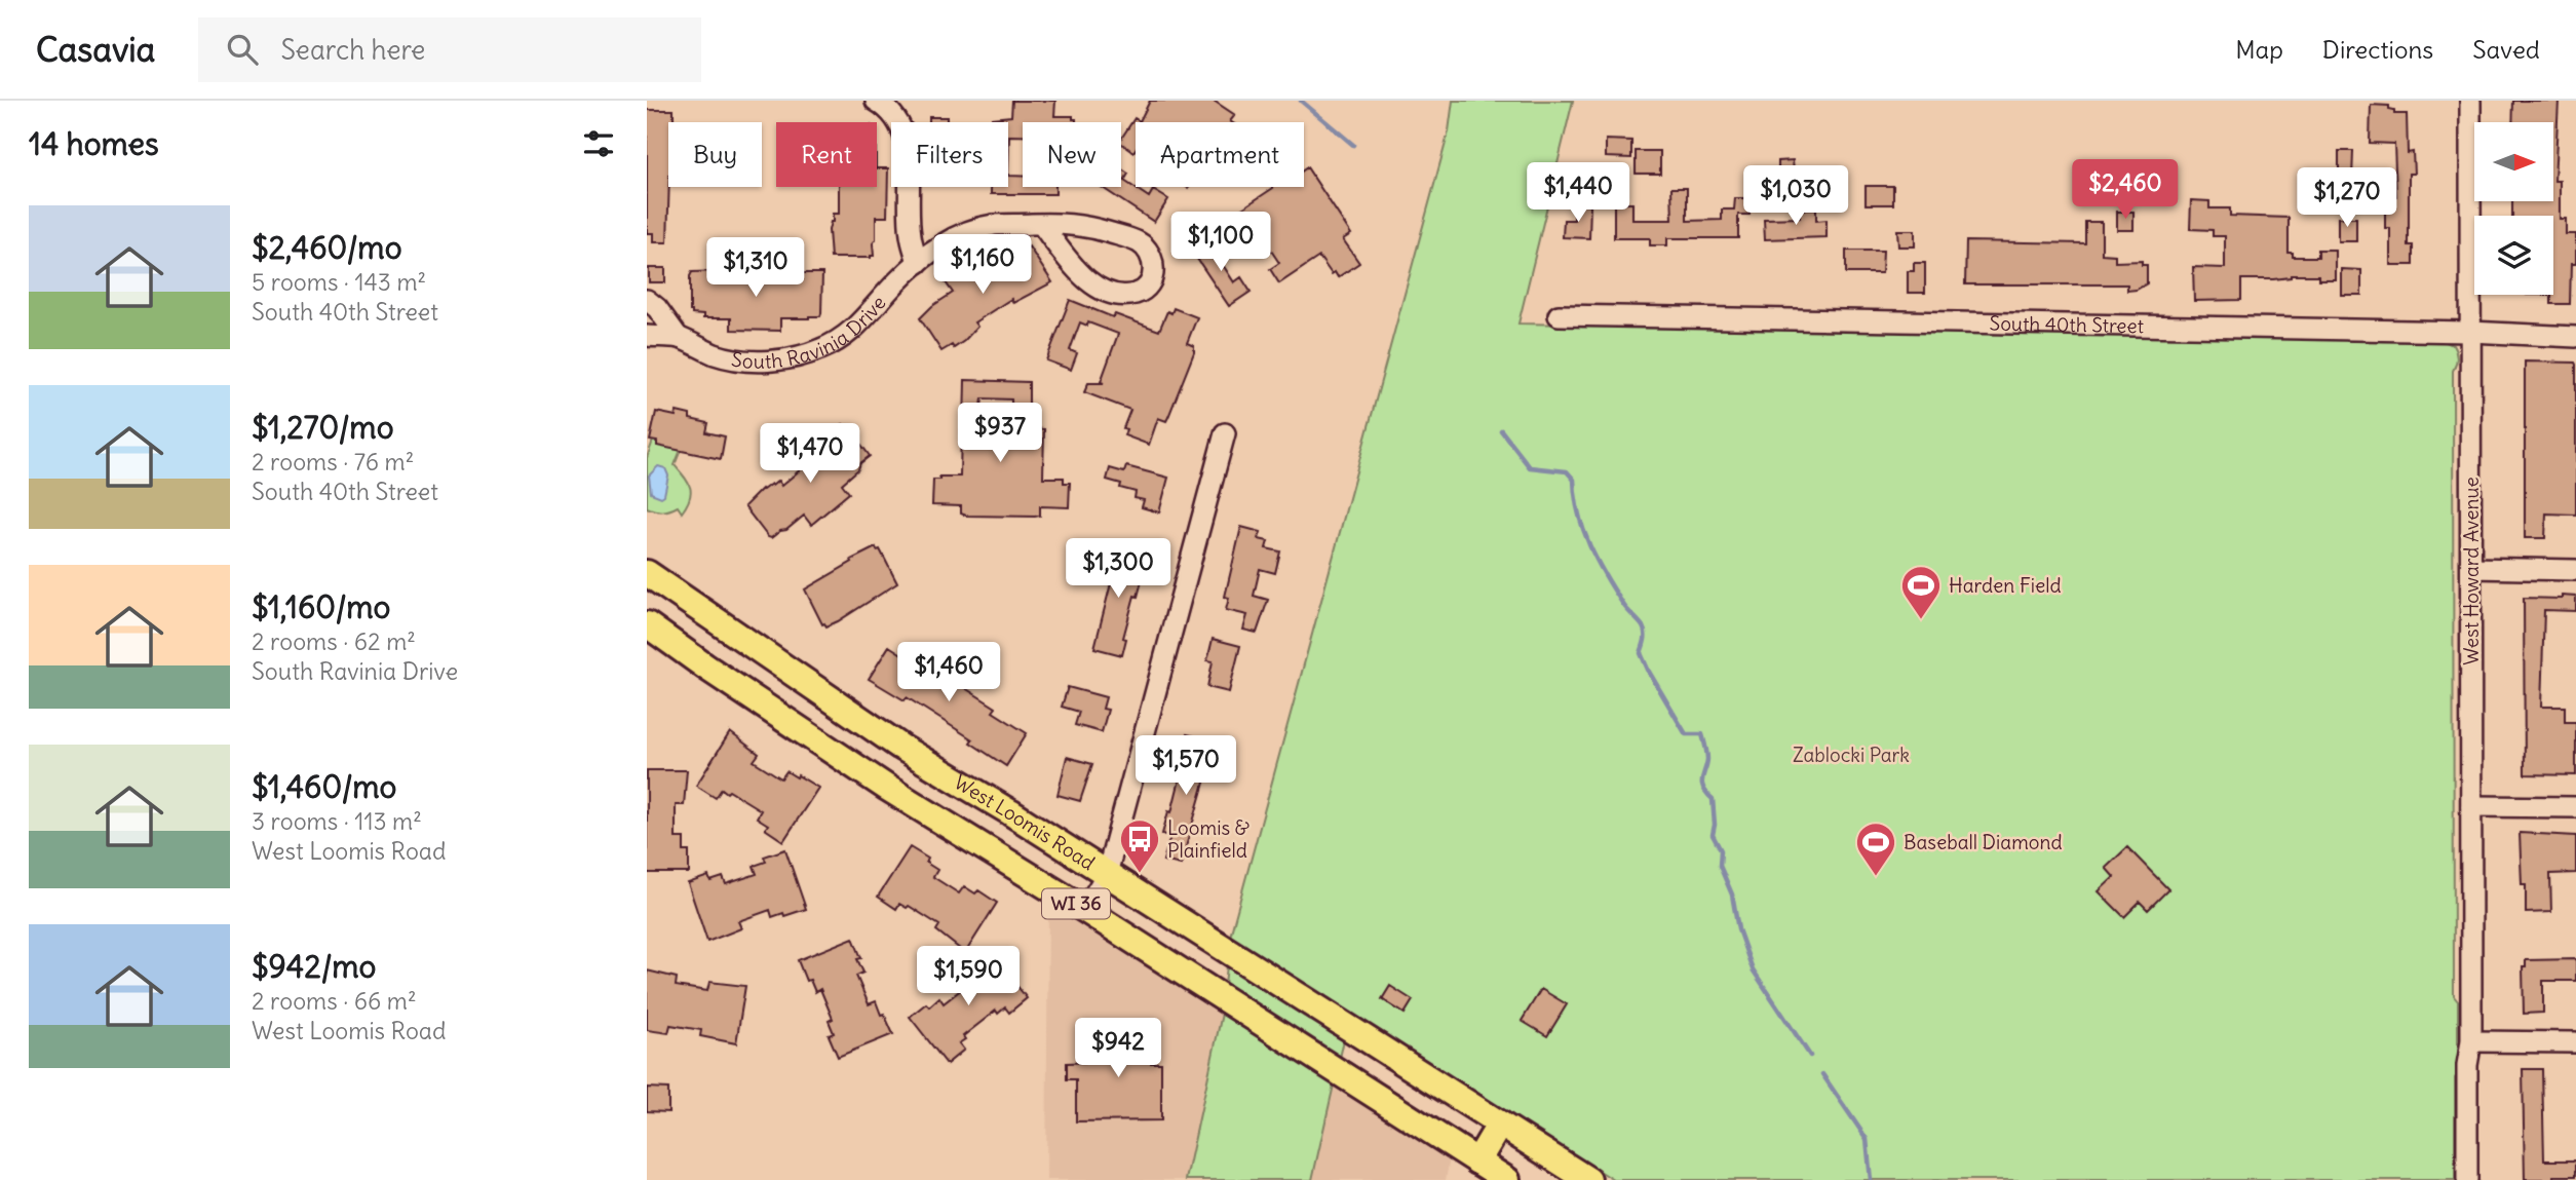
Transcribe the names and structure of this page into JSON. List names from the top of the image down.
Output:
{
  "streets": {
    "main road": ["West Loomis Road", "WI 36"],
    "street": ["South Ravinia Drive", "South 40th Street", "West Howard Avenue"]
  },
  "crossings": [
    ["South 40th Street", "West Howard Avenue"]
  ],
  "parks": ["Zablocki Park"],
  "places": {
    "sports": ["Harden Field", "Baseball Diamond"],
    "bus stop": ["Loomis & Plainfield"]
  },
  "north": "right",
  "page": {
    "header": "Casavia",
    "search": "Search here",
    "nav": ["Map", "Directions", "Saved"],
    "heading": "14 homes",
    "chip": [
      "Buy",
      "Rent",
      "Filters",
      "New",
      "Apartment"
    ],
    "price": [
      "$2,460",
      "$1,440",
      "$1,030",
      "$1,270",
      "$1,100",
      "$1,160",
      "$1,310",
      "$937",
      "$1,470",
      "$1,300",
      "$1,460",
      "$1,570",
      "$1,590",
      "$942"
    ],
    "list": [
      {
        "name": "$2,460/mo",
        "note": "5 rooms · 143 m² · South 40th Street"
      },
      {
        "name": "$1,270/mo",
        "note": "2 rooms · 76 m² · South 40th Street"
      },
      {
        "name": "$1,160/mo",
        "note": "2 rooms · 62 m² · South Ravinia Drive"
      },
      {
        "name": "$1,460/mo",
        "note": "3 rooms · 113 m² · West Loomis Road"
      },
      {
        "name": "$942/mo",
        "note": "2 rooms · 66 m² · West Loomis Road"
      }
    ]
  }
}
